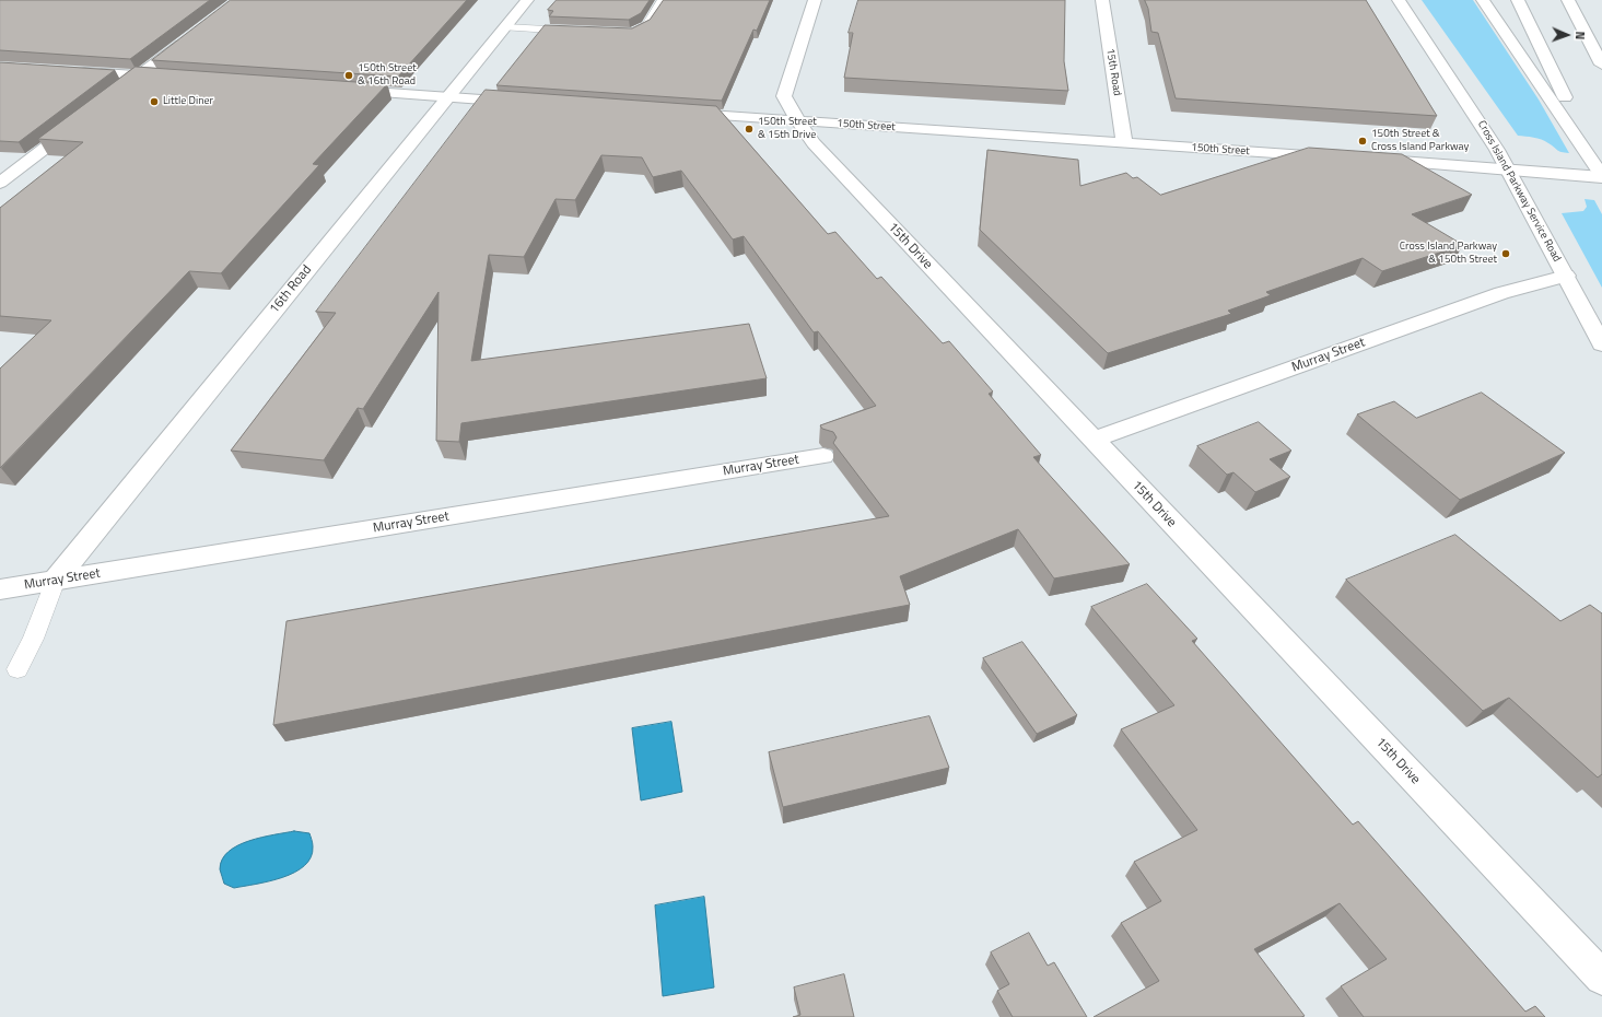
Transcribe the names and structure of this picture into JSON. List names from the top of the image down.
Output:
{
  "streets": {
    "main road": [
      "15th Road",
      "150th Street",
      "Cross Island Parkway Service Road",
      "15th Drive",
      "16th Road",
      "Murray Street"
    ]
  },
  "crossings": [
    ["15th Road", "150th Street"],
    ["150th Street", "15th Drive"],
    ["Cross Island Parkway Service Road", "Murray Street"],
    ["15th Drive", "Murray Street"],
    ["16th Road", "Murray Street"]
  ],
  "places": [
    "150th Street & 16th Road",
    "Little Diner",
    "150th Street & 15th Drive",
    "150th Street & Cross Island Parkway",
    "Cross Island Parkway & 150th Street"
  ],
  "north": "right"
}
